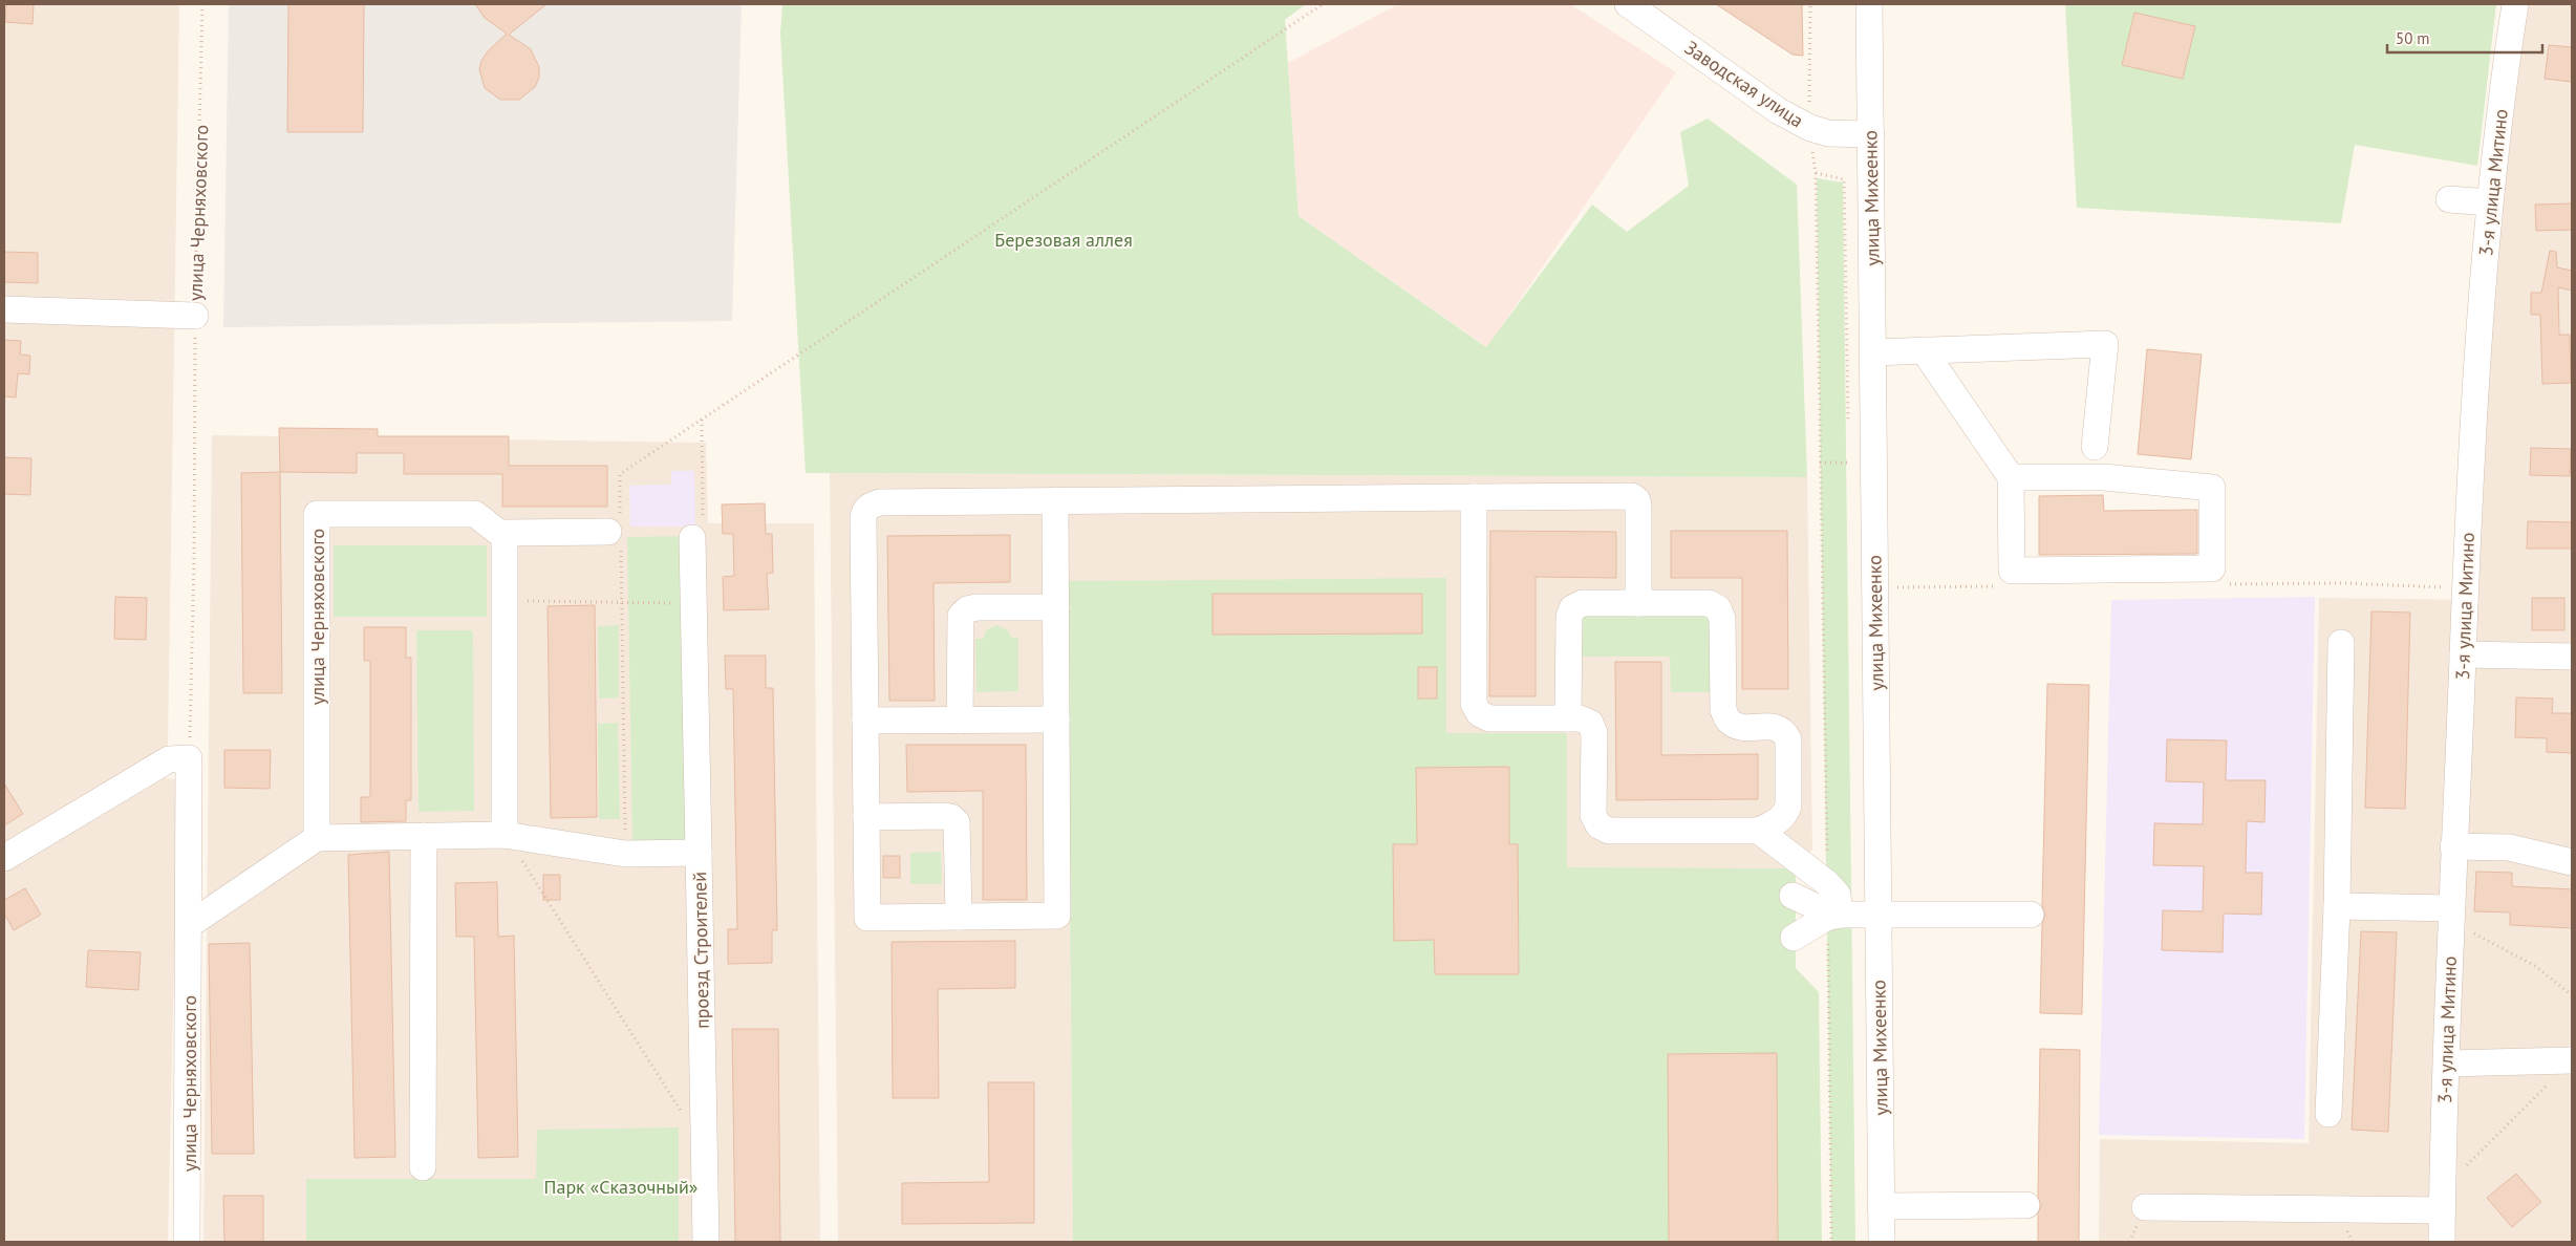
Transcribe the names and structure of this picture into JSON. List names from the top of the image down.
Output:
{
  "streets": {
    "street": [
      "Заводская улица",
      "3-я улица Митино",
      "улица Михеенко",
      "улица Черняховского",
      "проезд Строителей"
    ]
  },
  "crossings": [
    ["Заводская улица", "улица Михеенко"],
    ["улица Черняховского", "проезд Строителей"]
  ],
  "parks": ["Березовая аллея", "Парк «Сказочный»"],
  "scale_bar": "50 m"
}
